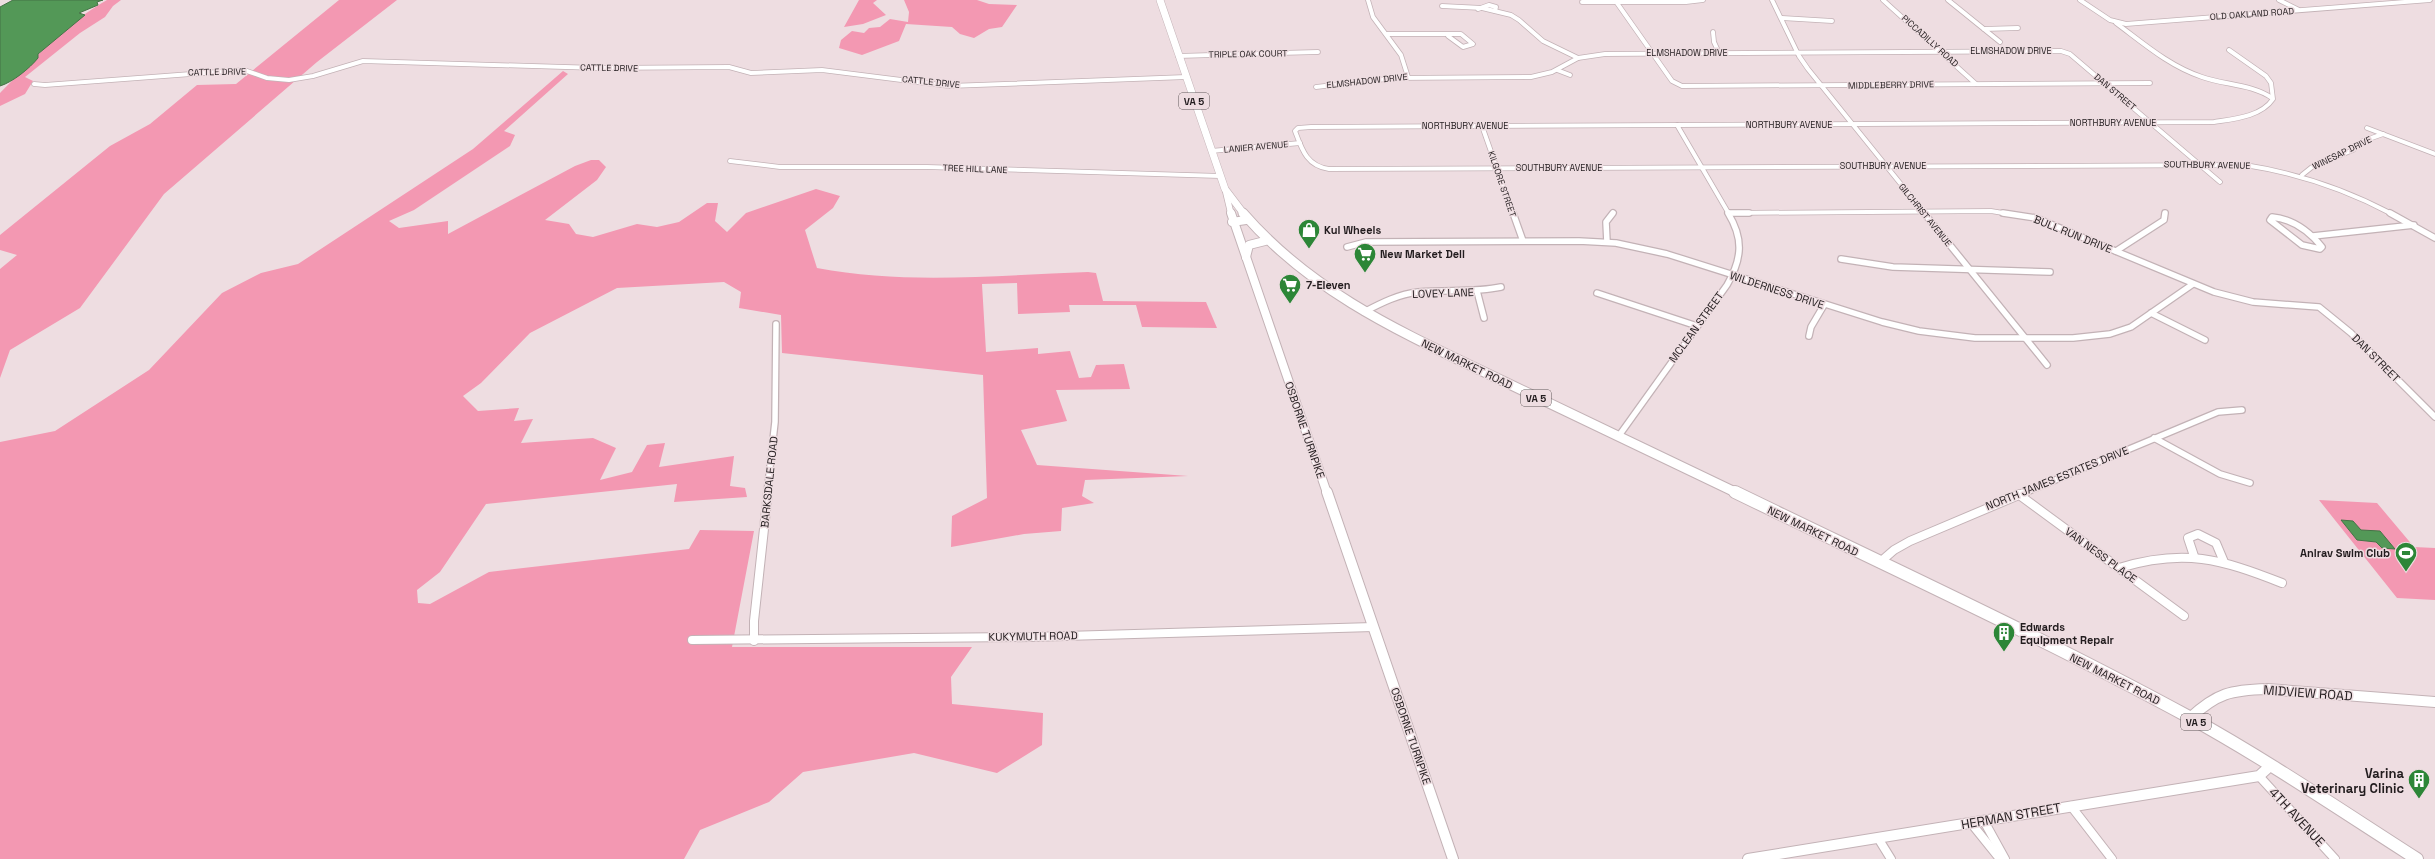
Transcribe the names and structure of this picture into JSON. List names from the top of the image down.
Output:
{
  "streets": {
    "main road": ["VA 5", "NEW MARKET ROAD", "OSBORNE TURNPIKE"],
    "street": [
      "OLD OAKLAND ROAD",
      "PICCADILLY ROAD",
      "ELMSHADOW DRIVE",
      "TRIPLE OAK COURT",
      "CATTLE DRIVE",
      "MIDDLEBERRY DRIVE",
      "DAN STREET",
      "NORTHBURY AVENUE",
      "LANIER AVENUE",
      "WINESAP DRIVE",
      "SOUTHBURY AVENUE",
      "TREE HILL LANE",
      "KILGORE STREET",
      "GILCHRIST AVENUE",
      "BULL RUN DRIVE",
      "WILDERNESS DRIVE",
      "LOVEY LANE",
      "MCLEAN STREET",
      "NORTH JAMES ESTATES DRIVE",
      "BARKSDALE ROAD",
      "VAN NESS PLACE",
      "KUKYMUTH ROAD",
      "MIDVIEW ROAD",
      "HERMAN STREET",
      "4TH AVENUE"
    ]
  },
  "crossings": [
    ["PICCADILLY ROAD", "ELMSHADOW DRIVE"],
    ["PICCADILLY ROAD", "MIDDLEBERRY DRIVE"],
    ["ELMSHADOW DRIVE", "MIDDLEBERRY DRIVE"],
    ["ELMSHADOW DRIVE", "DAN STREET"],
    ["ELMSHADOW DRIVE", "GILCHRIST AVENUE"],
    ["TRIPLE OAK COURT", "OSBORNE TURNPIKE"],
    ["CATTLE DRIVE", "OSBORNE TURNPIKE"],
    ["MIDDLEBERRY DRIVE", "DAN STREET"],
    ["MIDDLEBERRY DRIVE", "GILCHRIST AVENUE"],
    ["DAN STREET", "NORTHBURY AVENUE"],
    ["DAN STREET", "SOUTHBURY AVENUE"],
    ["DAN STREET", "BULL RUN DRIVE"],
    ["NORTHBURY AVENUE", "LANIER AVENUE"],
    ["NORTHBURY AVENUE", "SOUTHBURY AVENUE"],
    ["NORTHBURY AVENUE", "KILGORE STREET"],
    ["NORTHBURY AVENUE", "GILCHRIST AVENUE"],
    ["NORTHBURY AVENUE", "MCLEAN STREET"],
    ["LANIER AVENUE", "SOUTHBURY AVENUE"],
    ["LANIER AVENUE", "OSBORNE TURNPIKE"],
    ["WINESAP DRIVE", "SOUTHBURY AVENUE"],
    ["SOUTHBURY AVENUE", "KILGORE STREET"],
    ["SOUTHBURY AVENUE", "GILCHRIST AVENUE"],
    ["SOUTHBURY AVENUE", "MCLEAN STREET"],
    ["TREE HILL LANE", "OSBORNE TURNPIKE"],
    ["KILGORE STREET", "WILDERNESS DRIVE"],
    ["GILCHRIST AVENUE", "BULL RUN DRIVE"],
    ["GILCHRIST AVENUE", "WILDERNESS DRIVE"],
    ["BULL RUN DRIVE", "WILDERNESS DRIVE"],
    ["BULL RUN DRIVE", "MCLEAN STREET"],
    ["WILDERNESS DRIVE", "MCLEAN STREET"],
    ["LOVEY LANE", "NEW MARKET ROAD"],
    ["MCLEAN STREET", "NEW MARKET ROAD"],
    ["NEW MARKET ROAD", "OSBORNE TURNPIKE"],
    ["NEW MARKET ROAD", "NORTH JAMES ESTATES DRIVE"],
    ["NEW MARKET ROAD", "MIDVIEW ROAD"],
    ["OSBORNE TURNPIKE", "KUKYMUTH ROAD"],
    ["NORTH JAMES ESTATES DRIVE", "VAN NESS PLACE"],
    ["BARKSDALE ROAD", "KUKYMUTH ROAD"],
    ["HERMAN STREET", "4TH AVENUE"]
  ],
  "places": {
    "shop": ["Kul Wheels"],
    "supermarket": ["New Market Deli", "7-Eleven"],
    "sports": ["Anirav Swim Club"],
    "building": ["Edwards Equipment Repair", "Varina Veterinary Clinic"]
  }
}
